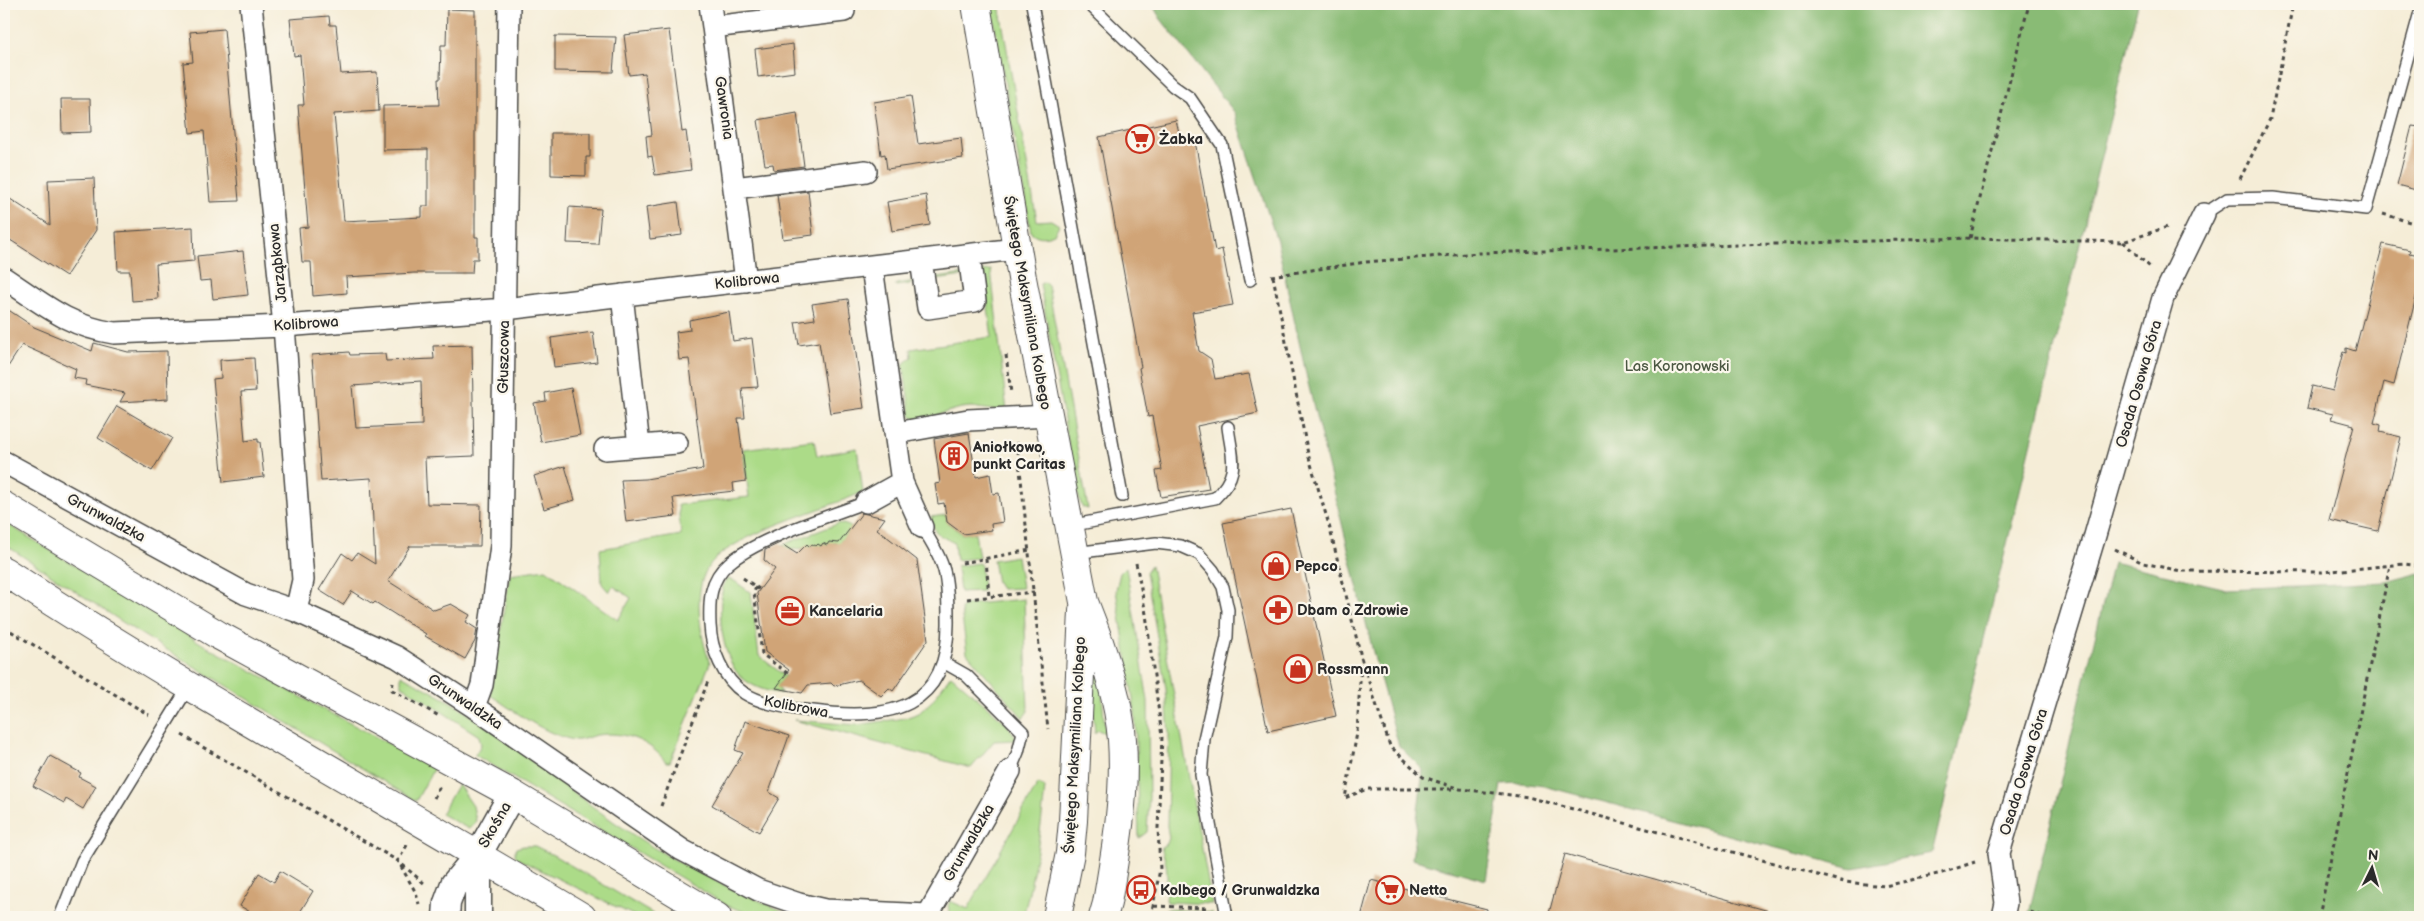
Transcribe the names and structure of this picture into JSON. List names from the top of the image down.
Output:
{
  "streets": {
    "main road": ["Świętego Maksymiliana Kolbego"],
    "street": [
      "Gawronia",
      "Jarząbkowa",
      "Kolibrowa",
      "Głuszcowa",
      "Osada Osowa Góra",
      "Grunwaldzka",
      "Skośna"
    ]
  },
  "crossings": [
    ["Gawronia", "Kolibrowa"],
    ["Jarząbkowa", "Kolibrowa"],
    ["Jarząbkowa", "Grunwaldzka"],
    ["Kolibrowa", "Świętego Maksymiliana Kolbego"],
    ["Kolibrowa", "Głuszcowa"],
    ["Głuszcowa", "Grunwaldzka"]
  ],
  "parks": ["Las Koronowski"],
  "places": {
    "supermarket": ["Żabka", "Netto"],
    "building": ["Aniołkowo, punkt Caritas"],
    "shop": ["Pepco", "Rossmann"],
    "pharmacy": ["Dbam o Zdrowie"],
    "office": ["Kancelaria"],
    "bus stop": ["Kolbego / Grunwaldzka"]
  },
  "north": "top"
}
